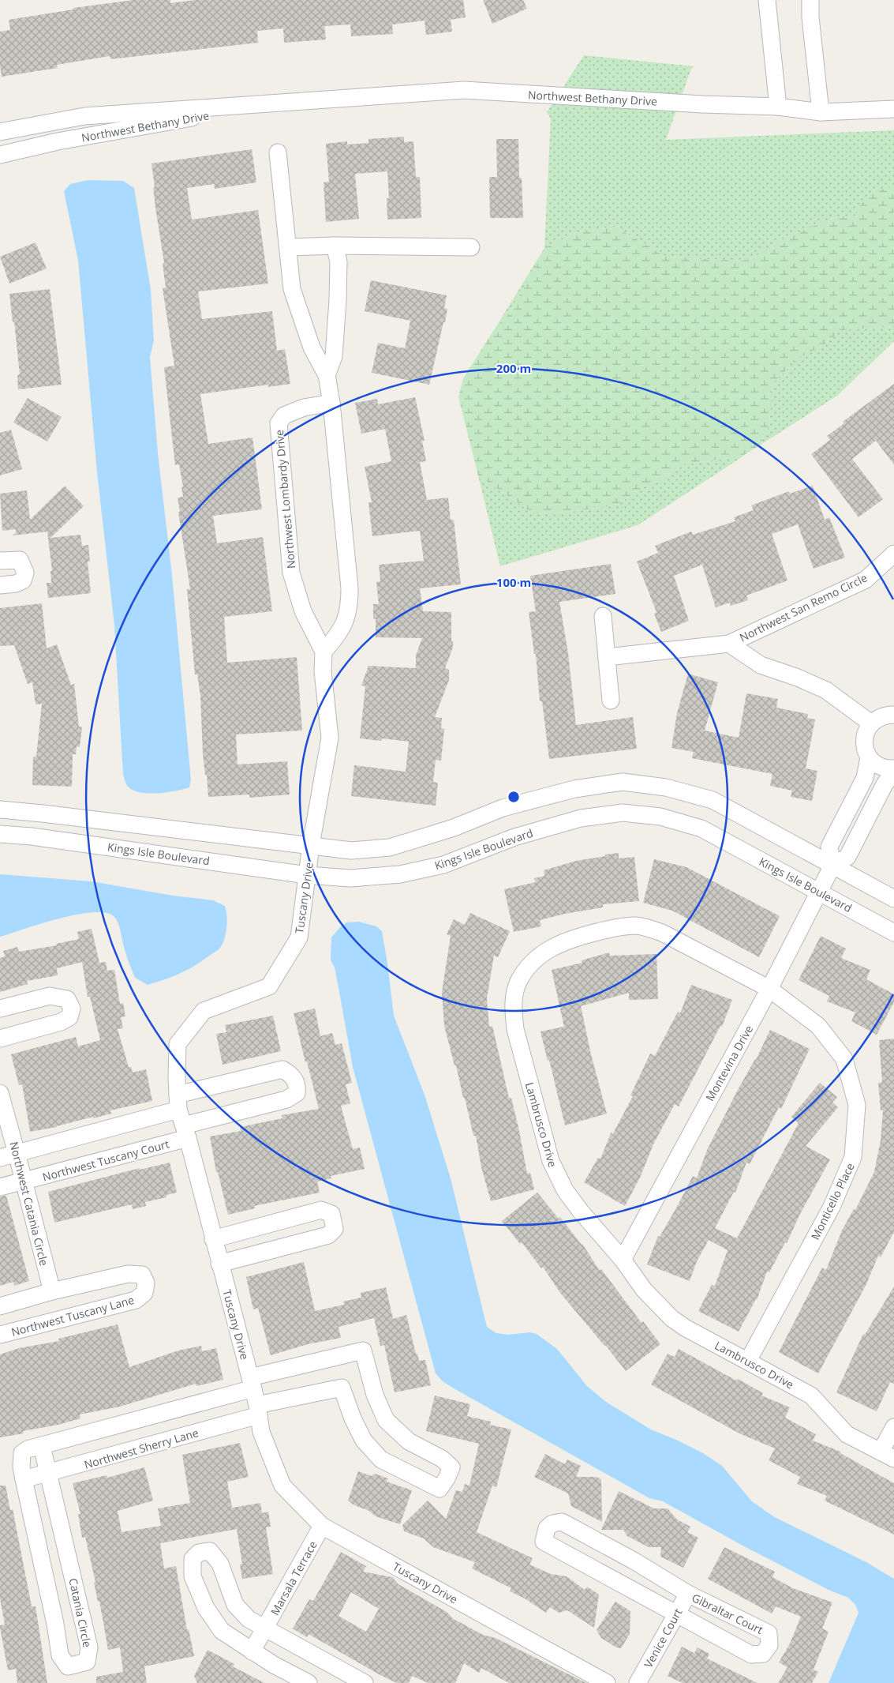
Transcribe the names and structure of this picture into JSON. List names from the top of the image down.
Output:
{
  "streets": {
    "street": [
      "Northwest Bethany Drive",
      "Northwest Lombardy Drive",
      "Northwest San Remo Circle",
      "Kings Isle Boulevard",
      "Tuscany Drive",
      "Montevina Drive",
      "Lambrusco Drive",
      "Northwest Tuscany Court",
      "Monticello Place",
      "Northwest Catania Circle",
      "Northwest Tuscany Lane",
      "Northwest Sherry Lane",
      "Marsala Terrace",
      "Catania Circle",
      "Gibraltar Court",
      "Venice Court"
    ]
  },
  "crossings": [
    ["Northwest Lombardy Drive", "Tuscany Drive"],
    ["Kings Isle Boulevard", "Tuscany Drive"],
    ["Kings Isle Boulevard", "Montevina Drive"],
    ["Tuscany Drive", "Northwest Tuscany Court"],
    ["Tuscany Drive", "Northwest Sherry Lane"],
    ["Tuscany Drive", "Marsala Terrace"],
    ["Montevina Drive", "Lambrusco Drive"],
    ["Montevina Drive", "Monticello Place"],
    ["Lambrusco Drive", "Monticello Place"],
    ["Northwest Tuscany Court", "Northwest Catania Circle"],
    ["Northwest Catania Circle", "Northwest Tuscany Lane"],
    ["Northwest Sherry Lane", "Catania Circle"],
    ["Gibraltar Court", "Venice Court"]
  ],
  "rings": ["200 m", "100 m"]
}
